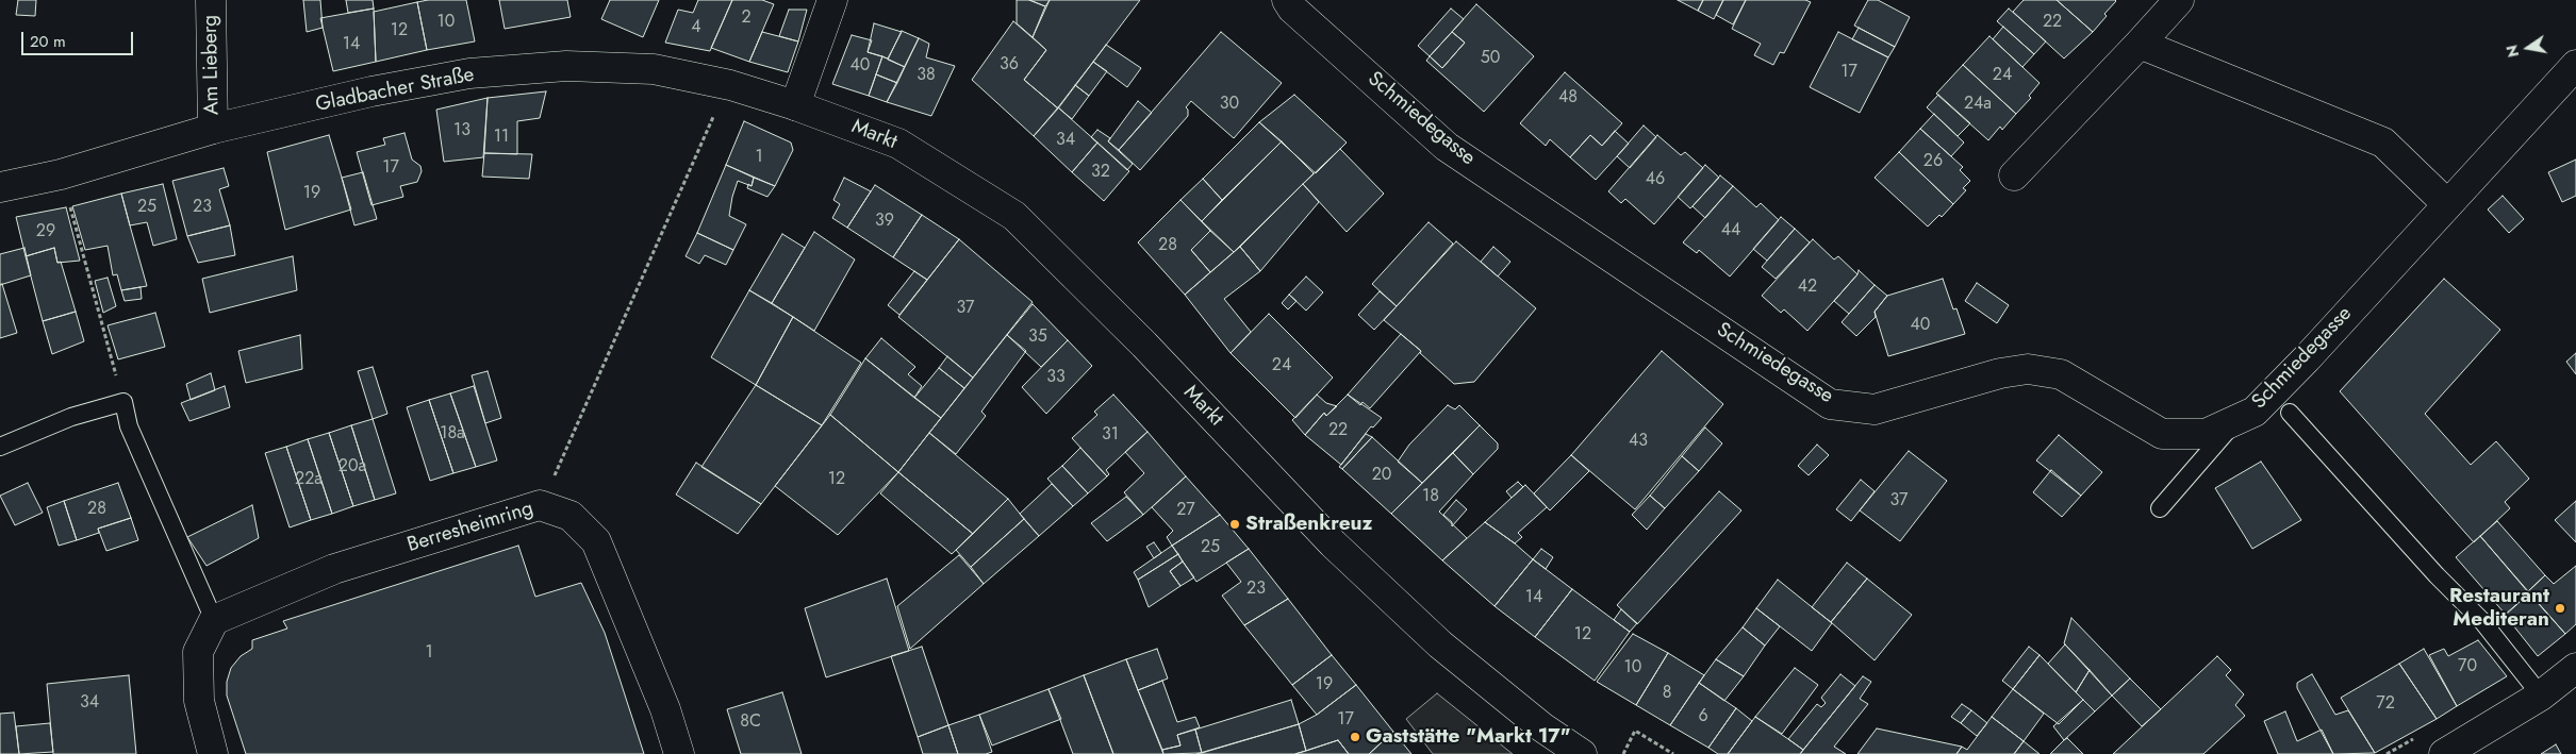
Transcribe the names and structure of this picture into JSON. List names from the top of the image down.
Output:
{
  "streets": {
    "street": [
      "Am Lieberg",
      "Gladbacher Straße",
      "Schmiedegasse",
      "Markt",
      "Berresheimring"
    ]
  },
  "crossings": [
    ["Am Lieberg", "Gladbacher Straße"],
    ["Gladbacher Straße", "Markt"]
  ],
  "places": ["Straßenkreuz", "Restaurant Mediteran", "Gaststätte \"Markt 17\""],
  "house_numbers": [
    "2",
    "10",
    "22",
    "4",
    "12",
    "14",
    "50",
    "36",
    "40",
    "17",
    "38",
    "24",
    "48",
    "30",
    "24a",
    "13",
    "11",
    "34",
    "1",
    "26",
    "17",
    "32",
    "46",
    "19",
    "25",
    "23",
    "39",
    "44",
    "29",
    "28",
    "42",
    "37",
    "40",
    "35",
    "24",
    "33",
    "22",
    "18a",
    "31",
    "43",
    "20a",
    "20",
    "22a",
    "12",
    "18",
    "37",
    "28",
    "27",
    "25",
    "23",
    "14",
    "12",
    "1",
    "70",
    "10",
    "19",
    "8",
    "34",
    "72",
    "6",
    "17",
    "8C"
  ],
  "scale_bar": "20 m",
  "north": "left"
}
